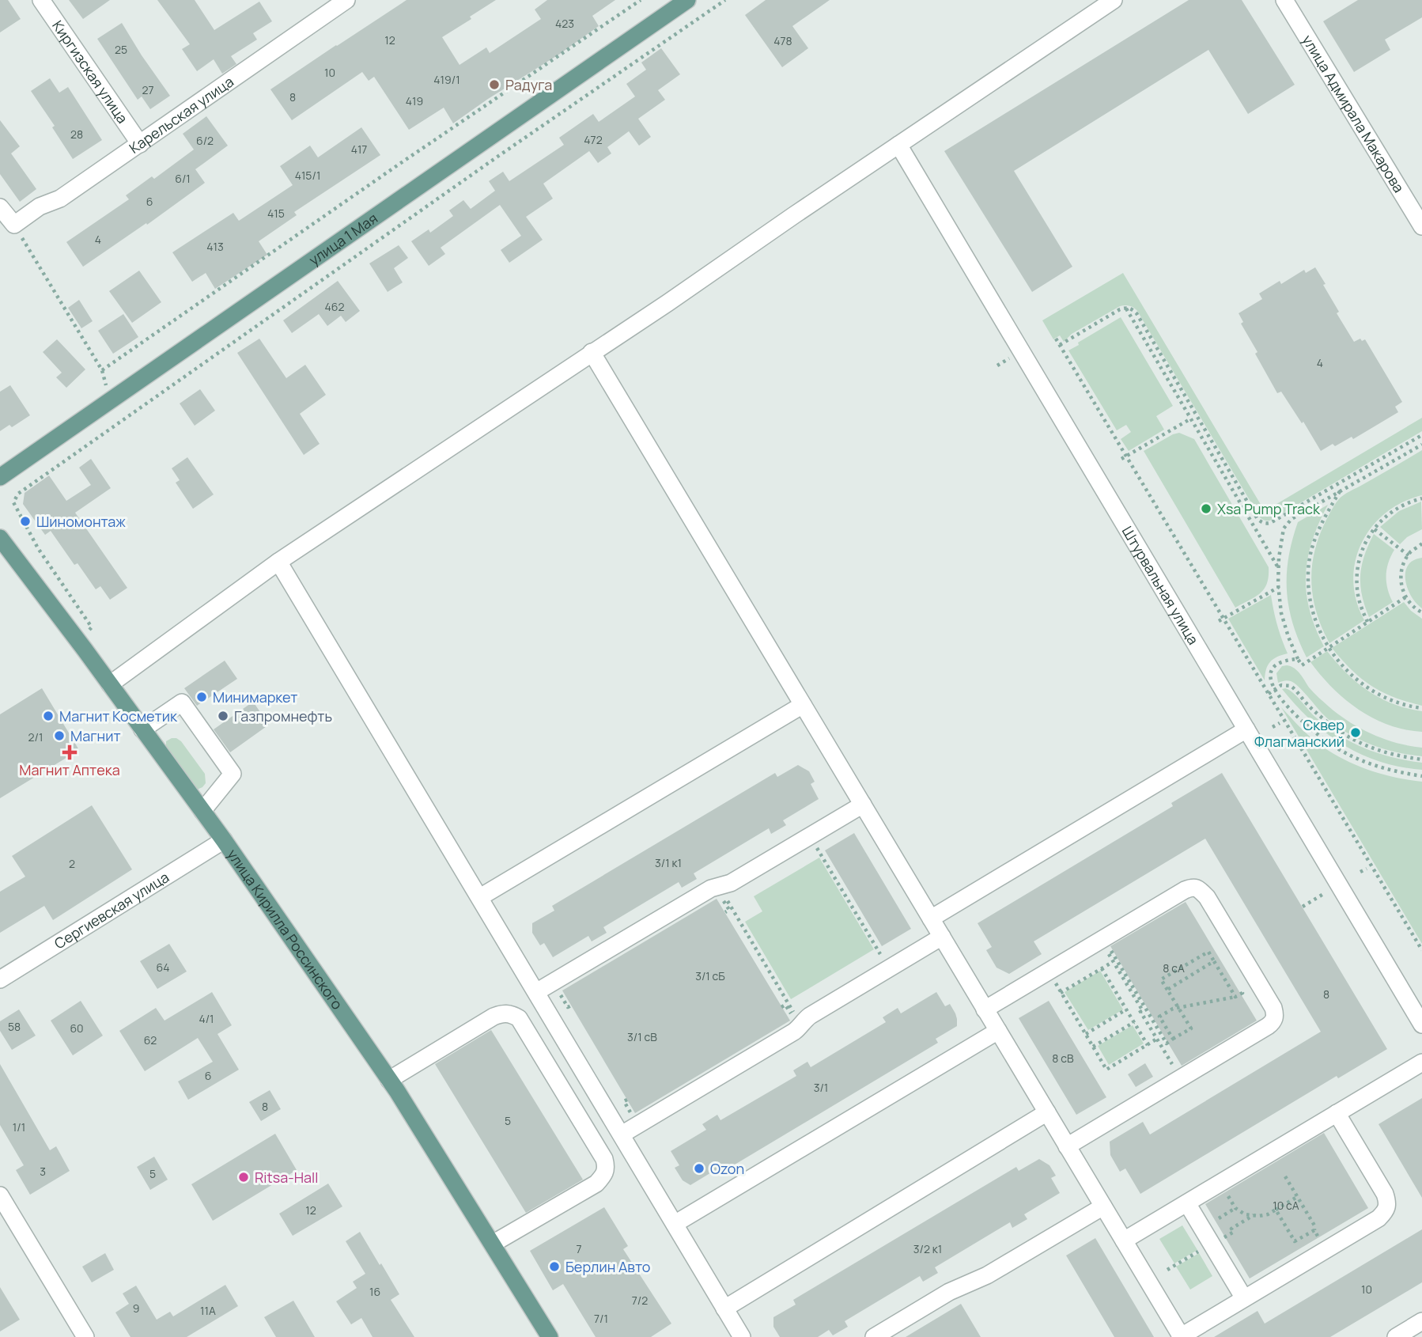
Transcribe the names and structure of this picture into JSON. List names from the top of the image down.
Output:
{
  "streets": {
    "main road": ["улица 1 Мая", "улица Кирилла Россинского"],
    "street": [
      "Киргизская улица",
      "улица Адмирала Макарова",
      "Карельская улица",
      "Штурвальная улица",
      "Сергиевская улица"
    ]
  },
  "crossings": [
    ["Киргизская улица", "Карельская улица"],
    ["Сергиевская улица", "улица Кирилла Россинского"]
  ],
  "places": {
    "other": [
      "Радуга",
      "Xsa Pump Track",
      "Шиномонтаж",
      "Минимаркет",
      "Магнит Косметик",
      "Газпромнефть",
      "Сквер Флагманский",
      "Магнит",
      "Ozon",
      "Ritsa-Hall",
      "Берлин Авто"
    ],
    "health": ["Магнит Аптека"]
  },
  "house_numbers": [
    "423",
    "12",
    "478",
    "25",
    "10",
    "419/1",
    "27",
    "8",
    "419",
    "28",
    "472",
    "6/2",
    "417",
    "415/1",
    "6/1",
    "6",
    "415",
    "4",
    "413",
    "462",
    "4",
    "2/1",
    "3/1 к1",
    "2",
    "64",
    "8 сА",
    "3/1 сБ",
    "8",
    "4/1",
    "58",
    "60",
    "3/1 сВ",
    "62",
    "8 сВ",
    "6",
    "3/1",
    "8",
    "5",
    "1/1",
    "3",
    "5",
    "10 сА",
    "12",
    "7",
    "3/2 к1",
    "10",
    "16",
    "7/2",
    "9",
    "11А",
    "7/1"
  ]
}
